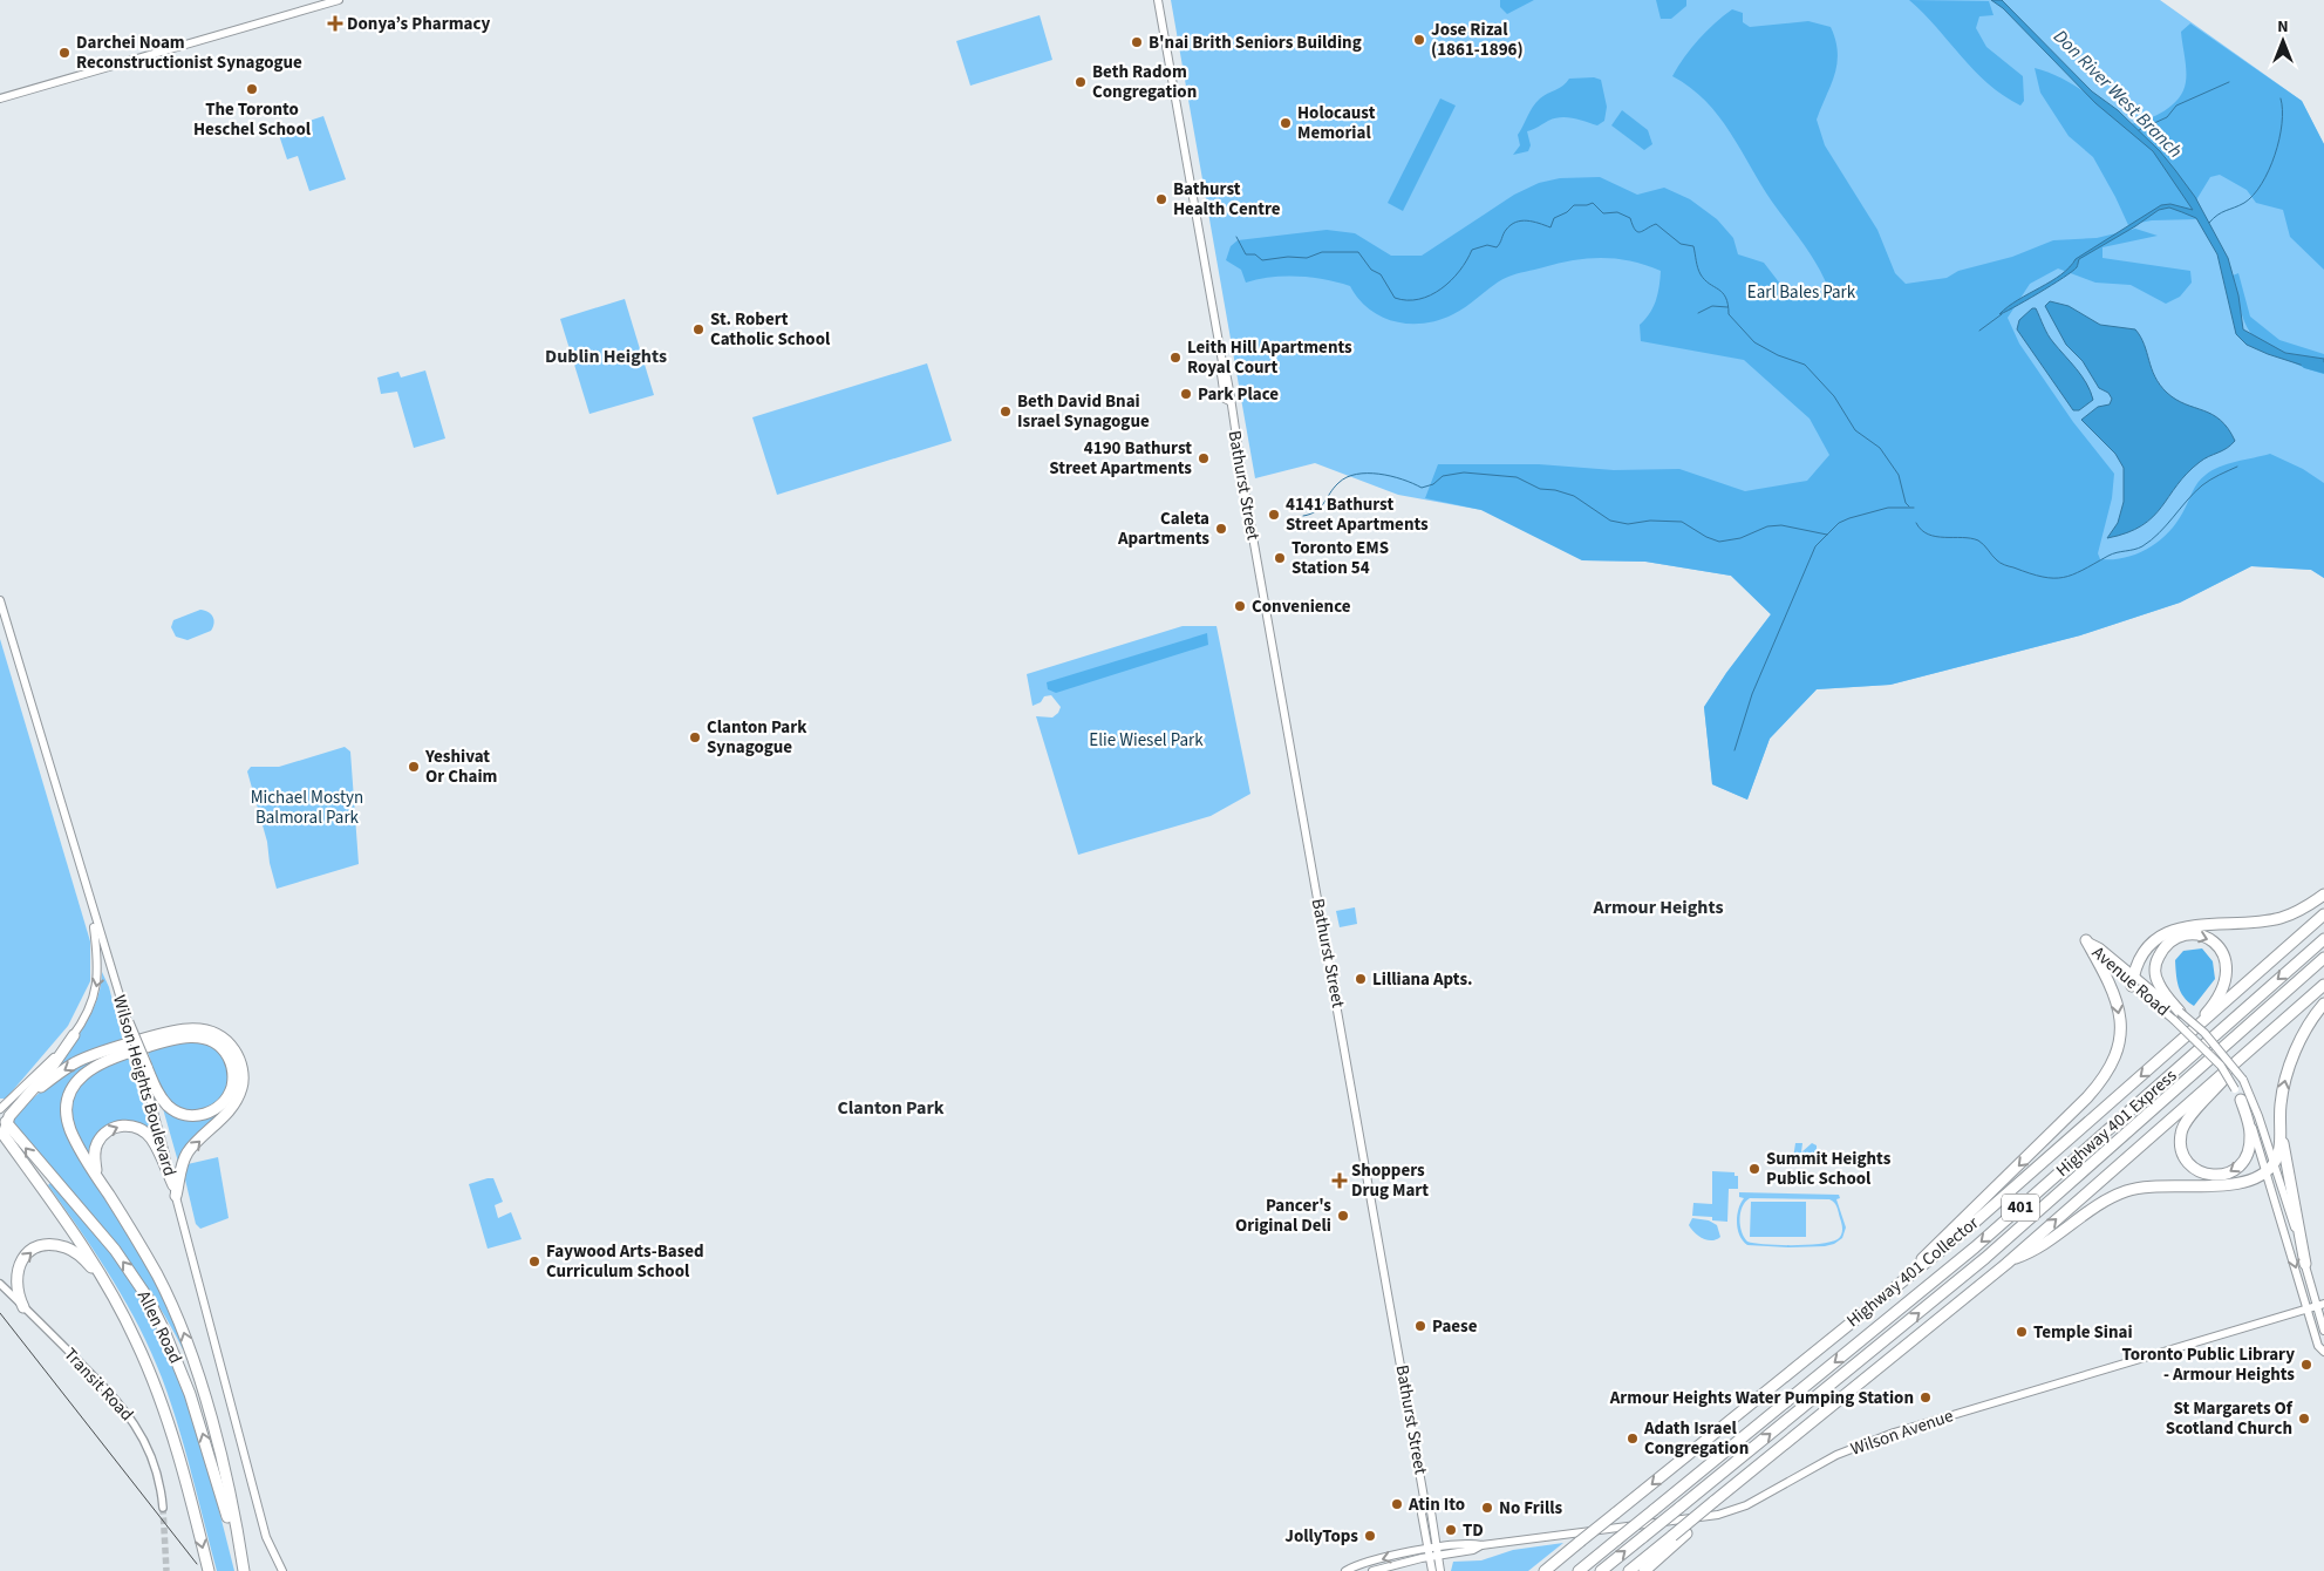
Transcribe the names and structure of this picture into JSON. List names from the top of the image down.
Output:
{
  "streets": {
    "highway": [
      "Highway 401 Express",
      "401",
      "Highway 401 Collector",
      "Allen Road"
    ],
    "main road": [
      "Bathurst Street",
      "Avenue Road",
      "Wilson Heights Boulevard",
      "Wilson Avenue"
    ],
    "street": ["Transit Road"]
  },
  "crossings": [
    ["Bathurst Street", "Wilson Avenue"],
    ["Avenue Road", "Wilson Avenue"]
  ],
  "districts": ["Dublin Heights", "Armour Heights", "Clanton Park"],
  "water": ["Don River West Branch"],
  "parks": ["Earl Bales Park", "Elie Wiesel Park", "Michael Mostyn Balmoral Park"],
  "places": {
    "health": ["Donya’s Pharmacy", "Shoppers Drug Mart"],
    "other": [
      "Jose Rizal (1861-1896)",
      "B'nai Brith Seniors Building",
      "Darchei Noam Reconstructionist Synagogue",
      "Beth Radom Congregation",
      "The Toronto Heschel School",
      "Holocaust Memorial",
      "Bathurst Health Centre",
      "St. Robert Catholic School",
      "Leith Hill Apartments Royal Court",
      "Park Place",
      "Beth David Bnai Israel Synagogue",
      "4190 Bathurst Street Apartments",
      "4141 Bathurst Street Apartments",
      "Caleta Apartments",
      "Toronto EMS Station 54",
      "Convenience",
      "Clanton Park Synagogue",
      "Yeshivat Or Chaim",
      "Lilliana Apts.",
      "Summit Heights Public School",
      "Pancer's Original Deli",
      "Faywood Arts-Based Curriculum School",
      "Paese",
      "Temple Sinai",
      "Toronto Public Library - Armour Heights",
      "Armour Heights Water Pumping Station",
      "St Margarets Of Scotland Church",
      "Adath Israel Congregation",
      "Atin Ito",
      "No Frills",
      "TD",
      "JollyTops"
    ]
  },
  "north": "top"
}
